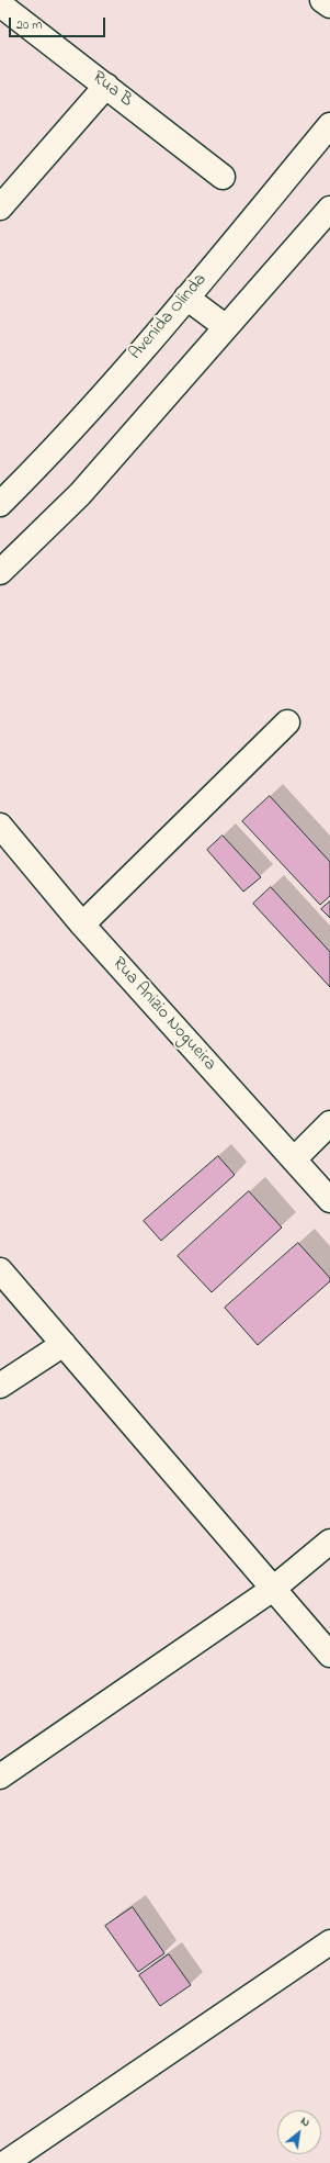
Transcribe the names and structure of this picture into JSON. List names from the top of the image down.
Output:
{
  "streets": {
    "street": ["Rua B", "Avenida Olinda", "Rua Anizio Nogueira"]
  },
  "scale_bar": "20 m",
  "north": "top right"
}
